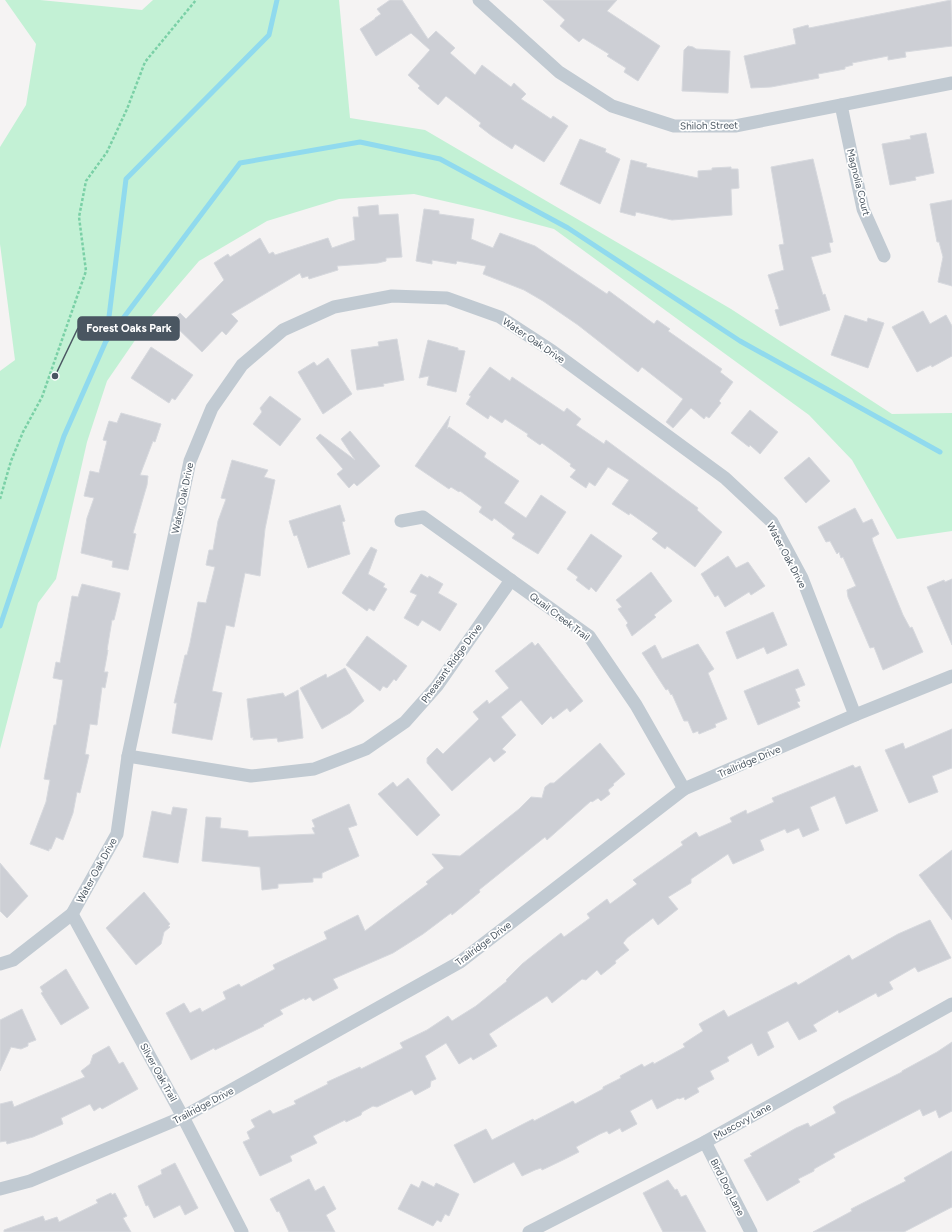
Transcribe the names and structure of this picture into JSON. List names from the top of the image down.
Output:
{
  "streets": {
    "street": [
      "Shiloh Street",
      "Magnolia Court",
      "Water Oak Drive",
      "Quail Creek Trail",
      "Pheasant Ridge Drive",
      "Trailridge Drive",
      "Silver Oak Trail",
      "Muscovy Lane",
      "Bird Dog Lane"
    ]
  },
  "crossings": [
    ["Shiloh Street", "Magnolia Court"],
    ["Water Oak Drive", "Pheasant Ridge Drive"],
    ["Water Oak Drive", "Trailridge Drive"],
    ["Water Oak Drive", "Silver Oak Trail"],
    ["Quail Creek Trail", "Pheasant Ridge Drive"],
    ["Quail Creek Trail", "Trailridge Drive"],
    ["Trailridge Drive", "Silver Oak Trail"],
    ["Muscovy Lane", "Bird Dog Lane"]
  ],
  "places": ["Forest Oaks Park"]
}
